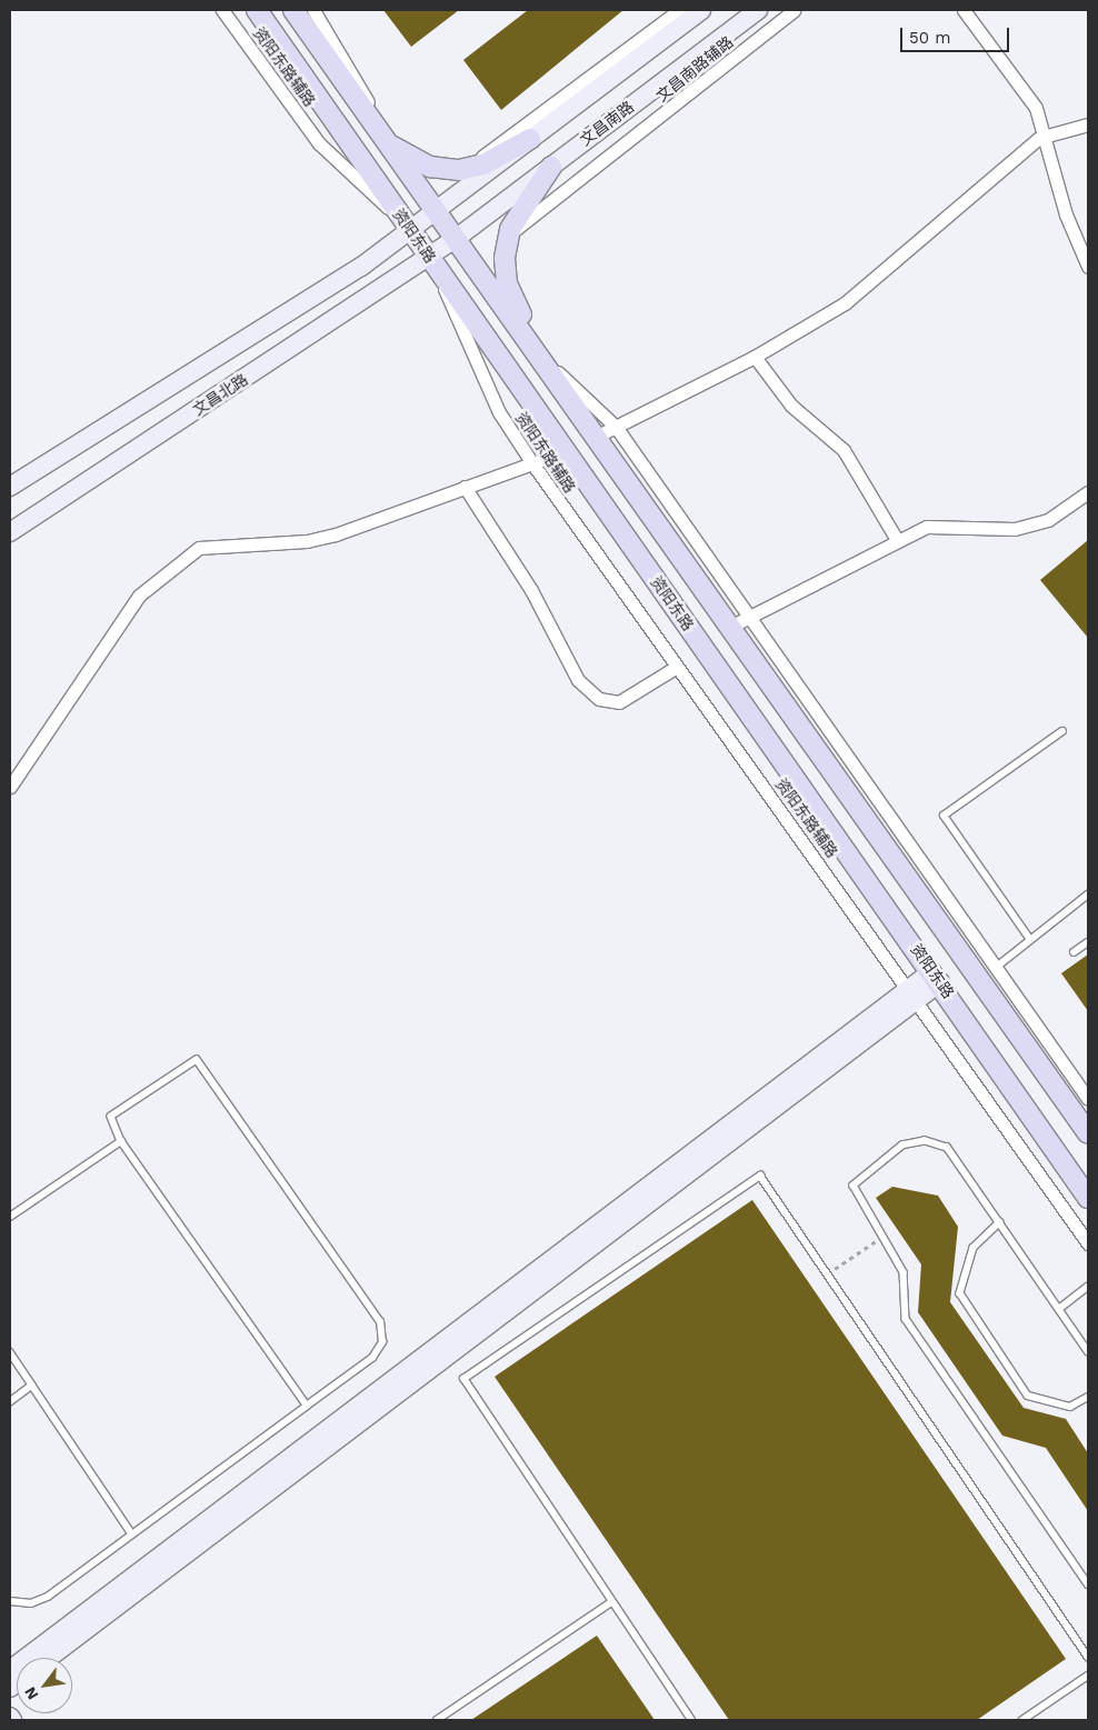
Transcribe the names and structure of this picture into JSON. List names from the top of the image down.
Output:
{
  "streets": {
    "main road": ["资阳东路"],
    "street": [
      "资阳东路辅路",
      "文昌南路辅路",
      "文昌南路",
      "文昌北路"
    ]
  },
  "crossings": [
    ["资阳东路辅路", "资阳东路"],
    ["资阳东路辅路", "文昌北路"],
    ["文昌南路", "文昌北路"],
    ["资阳东路", "文昌北路"]
  ],
  "scale_bar": "50 m",
  "north": "bottom left"
}
